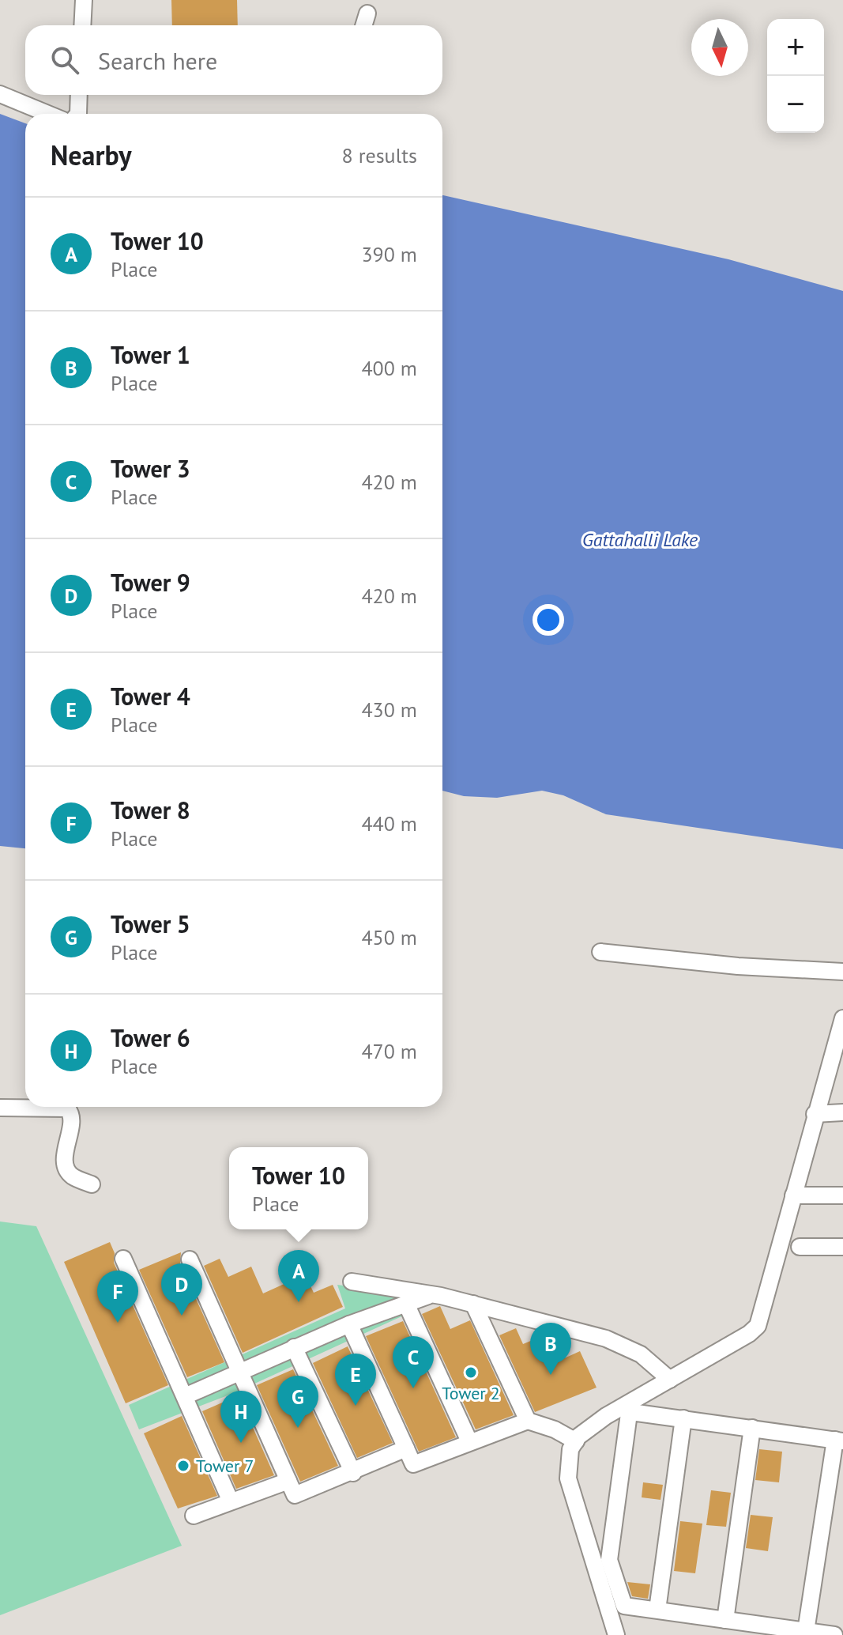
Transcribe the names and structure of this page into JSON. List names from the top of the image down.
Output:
{
  "water": ["Gattahalli Lake"],
  "places": ["Tower 2", "Tower 7"],
  "north": "bottom",
  "page": {
    "map_buttons": ["+", "−"],
    "search": "Search here",
    "heading": ["Nearby", "8 results"],
    "list": [
      {
        "mark": "A",
        "name": "Tower 10",
        "note": "Place",
        "value": "390 m"
      },
      {
        "mark": "B",
        "name": "Tower 1",
        "note": "Place",
        "value": "400 m"
      },
      {
        "mark": "C",
        "name": "Tower 3",
        "note": "Place",
        "value": "420 m"
      },
      {
        "mark": "D",
        "name": "Tower 9",
        "note": "Place",
        "value": "420 m"
      },
      {
        "mark": "E",
        "name": "Tower 4",
        "note": "Place",
        "value": "430 m"
      },
      {
        "mark": "F",
        "name": "Tower 8",
        "note": "Place",
        "value": "440 m"
      },
      {
        "mark": "G",
        "name": "Tower 5",
        "note": "Place",
        "value": "450 m"
      },
      {
        "mark": "H",
        "name": "Tower 6",
        "note": "Place",
        "value": "470 m"
      }
    ],
    "popup": ["Tower 10", "Place"],
    "pins": [
      "A",
      "D",
      "F",
      "B",
      "C",
      "E",
      "G",
      "H"
    ]
  }
}
